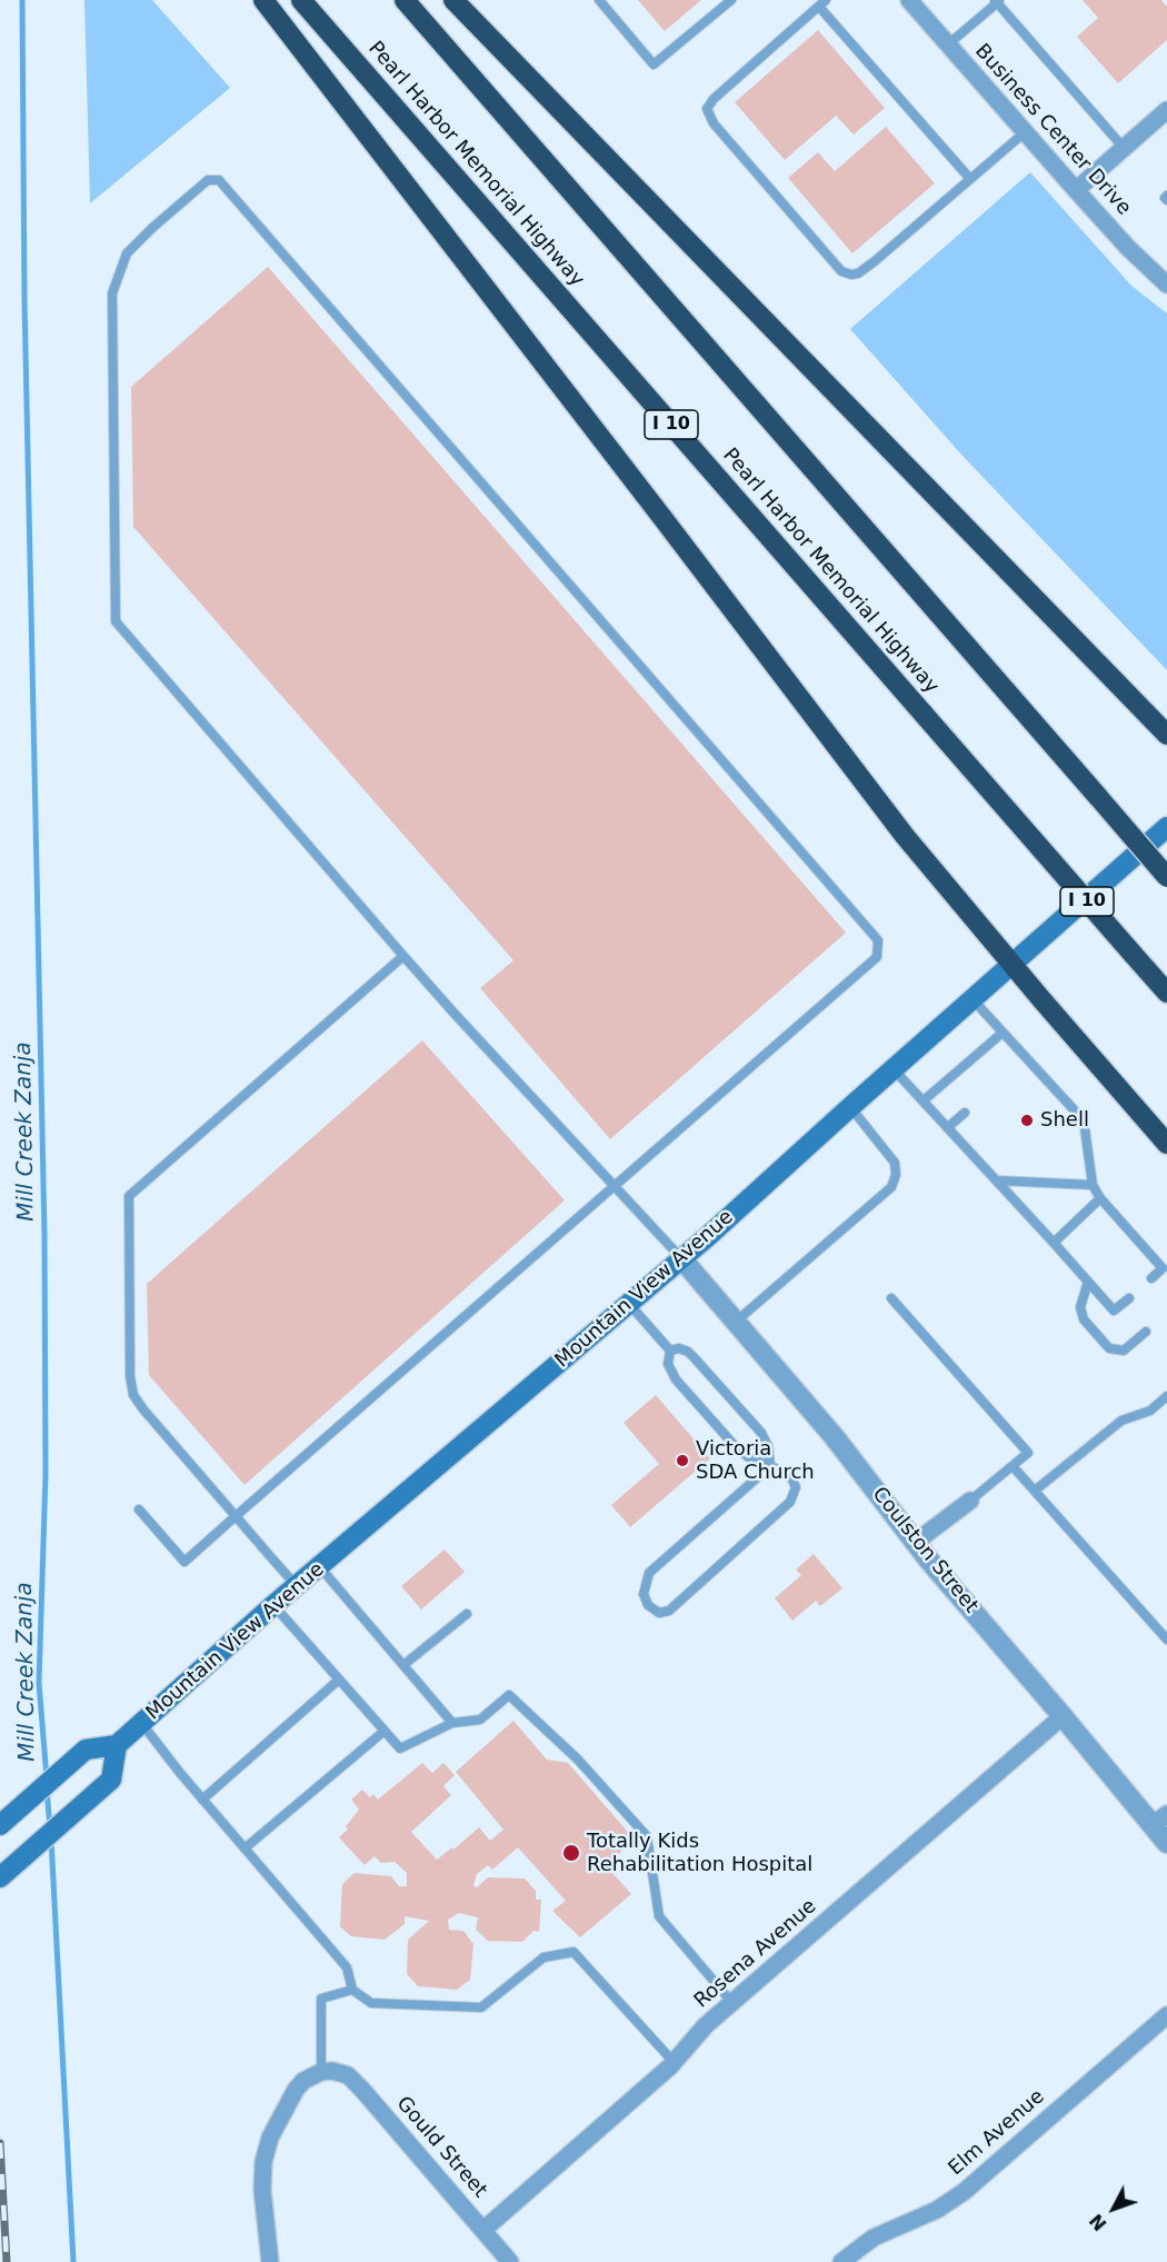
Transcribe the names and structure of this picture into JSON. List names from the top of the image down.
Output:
{
  "streets": {
    "highway": ["Pearl Harbor Memorial Highway", "I 10"],
    "main road": ["Mountain View Avenue"],
    "street": [
      "Business Center Drive",
      "Coulston Street",
      "Rosena Avenue",
      "Elm Avenue",
      "Gould Street"
    ]
  },
  "crossings": [
    ["Mountain View Avenue", "Coulston Street"],
    ["Coulston Street", "Rosena Avenue"],
    ["Rosena Avenue", "Gould Street"]
  ],
  "water": ["Mill Creek Zanja"],
  "places": ["Shell", "Victoria SDA Church", "Totally Kids Rehabilitation Hospital"],
  "north": "bottom left"
}
